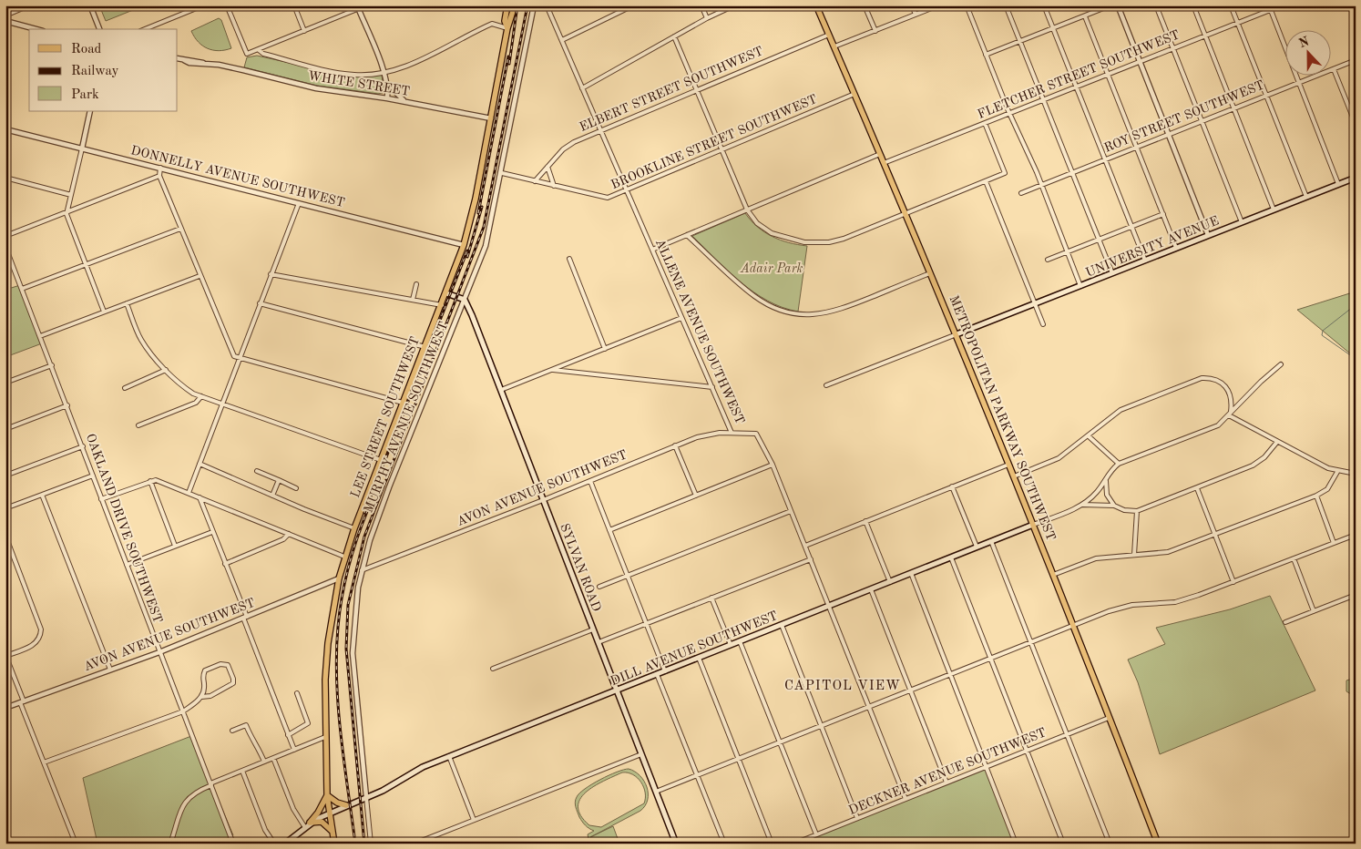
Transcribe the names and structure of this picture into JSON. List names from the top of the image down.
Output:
{
  "streets": {
    "main road": [
      "UNIVERSITY AVENUE",
      "LEE STREET SOUTHWEST",
      "METROPOLITAN PARKWAY SOUTHWEST",
      "SYLVAN ROAD",
      "DILL AVENUE SOUTHWEST"
    ],
    "street": [
      "FLETCHER STREET SOUTHWEST",
      "WHITE STREET",
      "ELBERT STREET SOUTHWEST",
      "ROY STREET SOUTHWEST",
      "BROOKLINE STREET SOUTHWEST",
      "DONNELLY AVENUE SOUTHWEST",
      "ALLENE AVENUE SOUTHWEST",
      "MURPHY AVENUE SOUTHWEST",
      "AVON AVENUE SOUTHWEST",
      "OAKLAND DRIVE SOUTHWEST",
      "DECKNER AVENUE SOUTHWEST"
    ]
  },
  "crossings": [
    ["FLETCHER STREET SOUTHWEST", "METROPOLITAN PARKWAY SOUTHWEST"],
    ["WHITE STREET", "LEE STREET SOUTHWEST"],
    ["ELBERT STREET SOUTHWEST", "BROOKLINE STREET SOUTHWEST"],
    ["ELBERT STREET SOUTHWEST", "ALLENE AVENUE SOUTHWEST"],
    ["ELBERT STREET SOUTHWEST", "METROPOLITAN PARKWAY SOUTHWEST"],
    ["BROOKLINE STREET SOUTHWEST", "ALLENE AVENUE SOUTHWEST"],
    ["BROOKLINE STREET SOUTHWEST", "MURPHY AVENUE SOUTHWEST"],
    ["BROOKLINE STREET SOUTHWEST", "METROPOLITAN PARKWAY SOUTHWEST"],
    ["DONNELLY AVENUE SOUTHWEST", "LEE STREET SOUTHWEST"],
    ["UNIVERSITY AVENUE", "METROPOLITAN PARKWAY SOUTHWEST"],
    ["ALLENE AVENUE SOUTHWEST", "AVON AVENUE SOUTHWEST"],
    ["ALLENE AVENUE SOUTHWEST", "DILL AVENUE SOUTHWEST"],
    ["ALLENE AVENUE SOUTHWEST", "DECKNER AVENUE SOUTHWEST"],
    ["LEE STREET SOUTHWEST", "AVON AVENUE SOUTHWEST"],
    ["LEE STREET SOUTHWEST", "DILL AVENUE SOUTHWEST"],
    ["MURPHY AVENUE SOUTHWEST", "AVON AVENUE SOUTHWEST"],
    ["MURPHY AVENUE SOUTHWEST", "SYLVAN ROAD"],
    ["MURPHY AVENUE SOUTHWEST", "DILL AVENUE SOUTHWEST"],
    ["METROPOLITAN PARKWAY SOUTHWEST", "DILL AVENUE SOUTHWEST"],
    ["METROPOLITAN PARKWAY SOUTHWEST", "DECKNER AVENUE SOUTHWEST"],
    ["AVON AVENUE SOUTHWEST", "OAKLAND DRIVE SOUTHWEST"],
    ["AVON AVENUE SOUTHWEST", "SYLVAN ROAD"],
    ["SYLVAN ROAD", "DILL AVENUE SOUTHWEST"]
  ],
  "districts": ["CAPITOL VIEW"],
  "parks": ["Adair Park"],
  "legend": ["Road", "Railway", "Park"],
  "north": "top"
}
